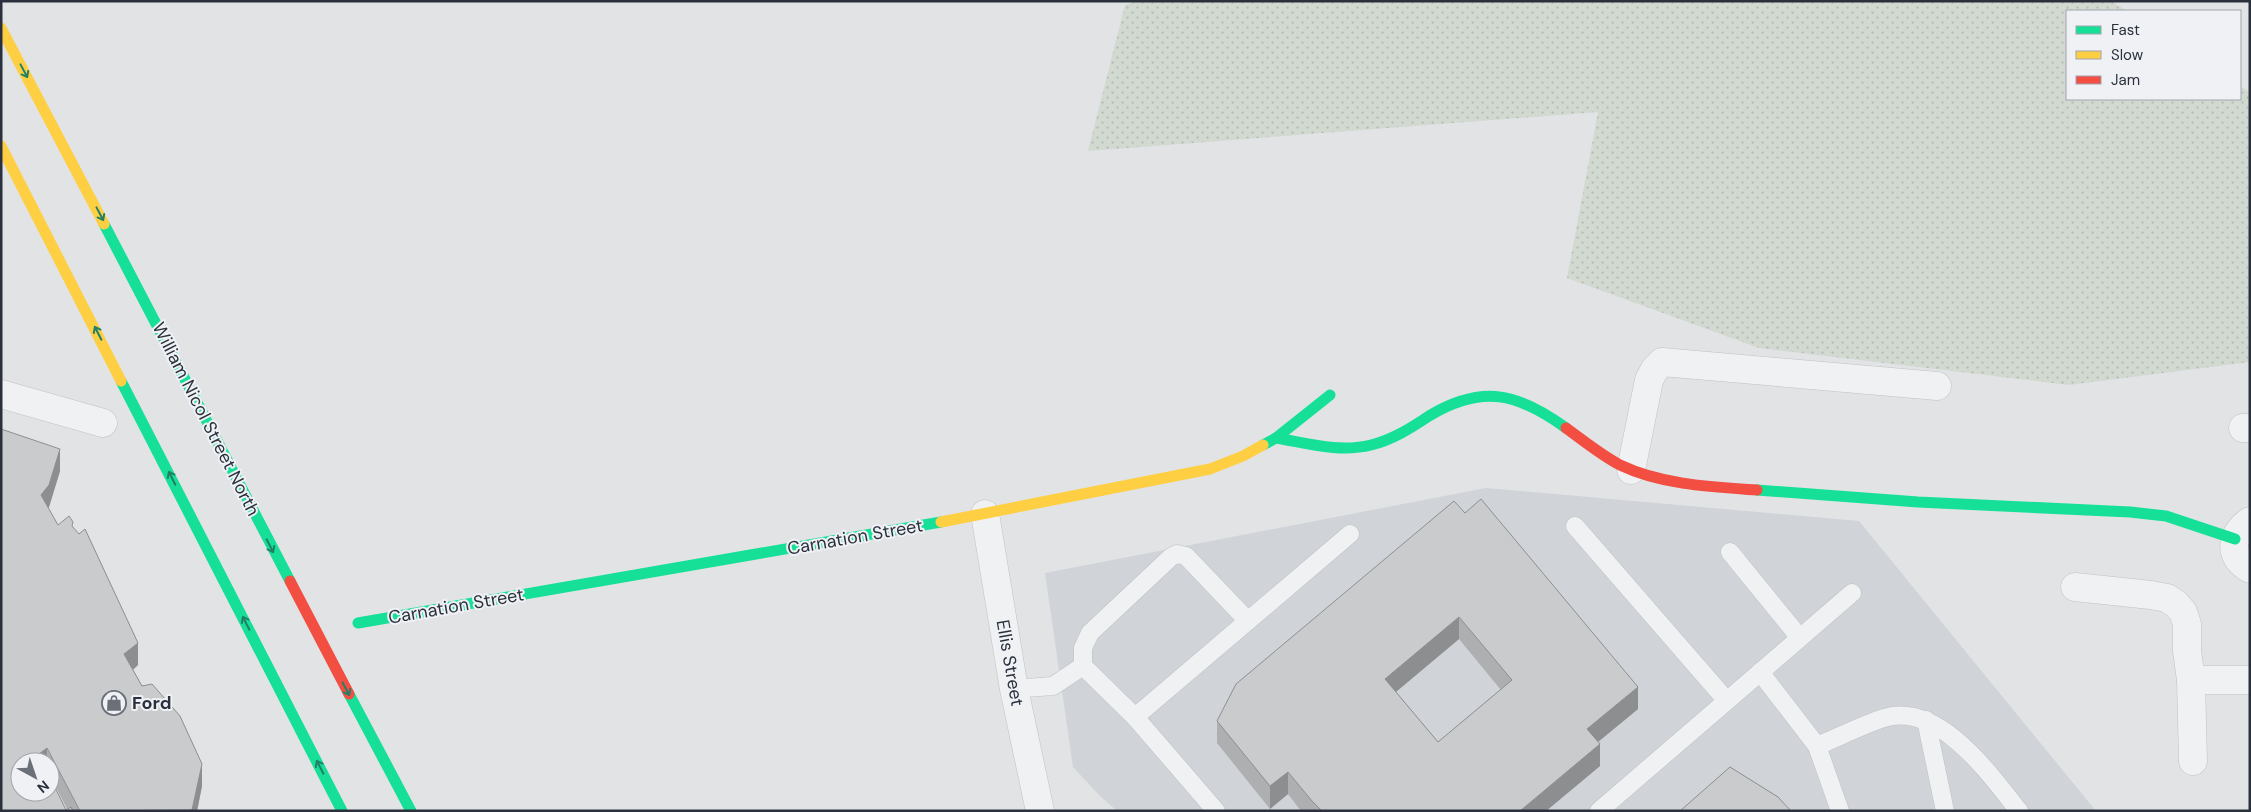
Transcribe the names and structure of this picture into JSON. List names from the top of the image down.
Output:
{
  "streets": {
    "street": ["William Nicol Street North", "Carnation Street", "Ellis Street"]
  },
  "crossings": [
    ["Carnation Street", "Ellis Street"]
  ],
  "places": {
    "shop": ["Ford"]
  },
  "legend": ["Fast", "Slow", "Jam"],
  "north": "bottom right"
}
